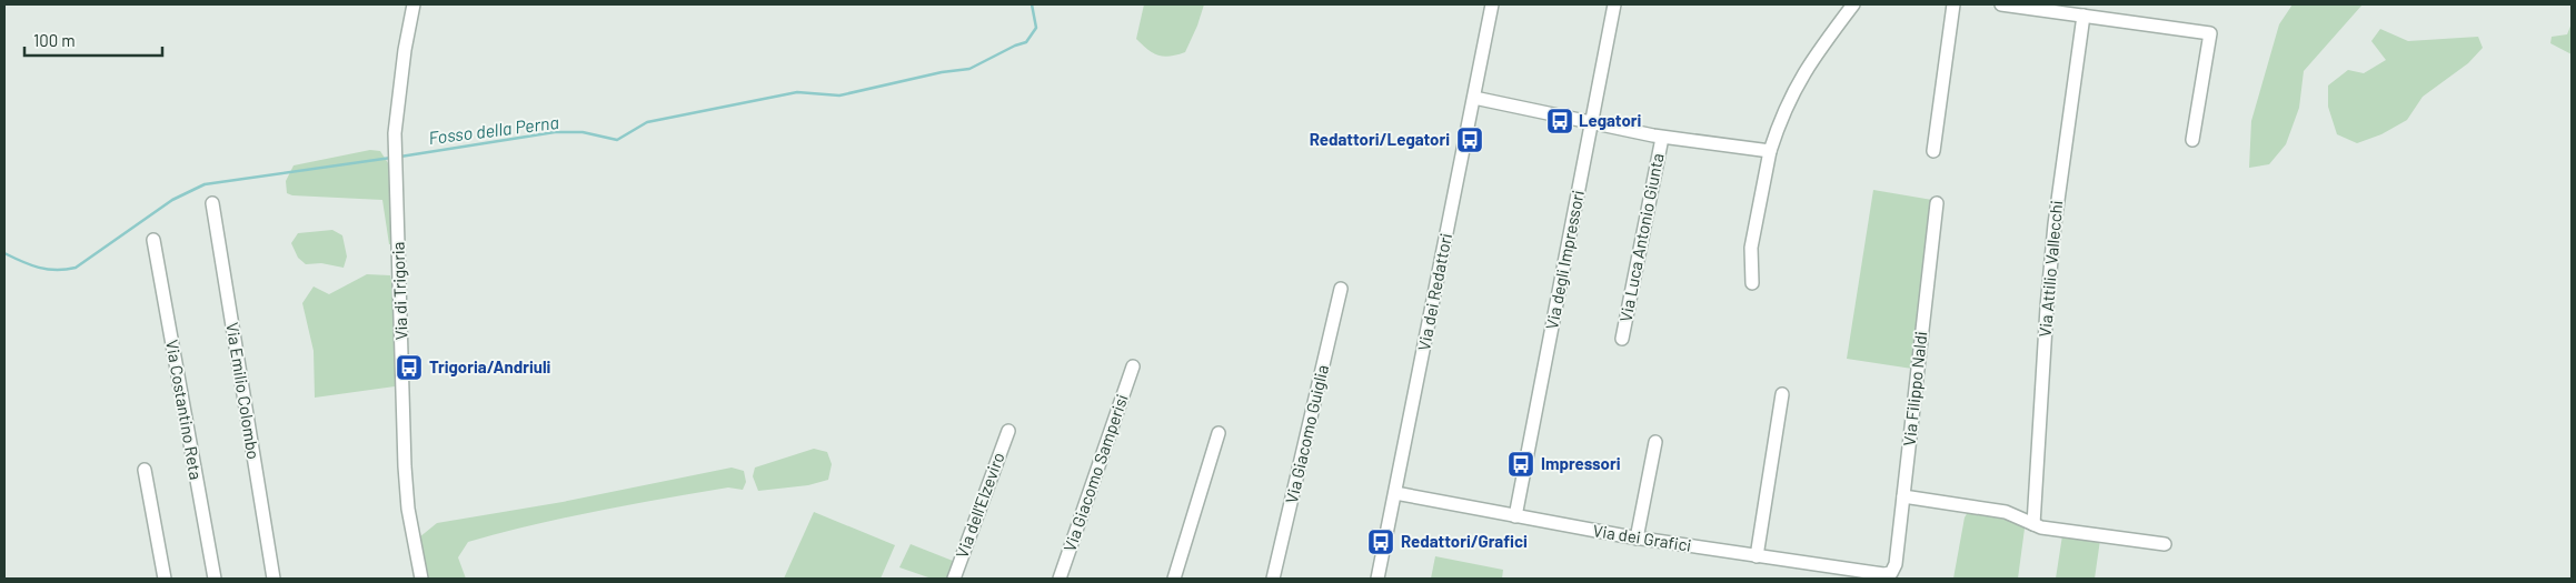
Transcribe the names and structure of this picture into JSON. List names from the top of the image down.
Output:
{
  "streets": {
    "street": [
      "Via Luca Antonio Giunta",
      "Via degli Impressori",
      "Via Attilio Vallecchi",
      "Via di Trigoria",
      "Via dei Redattori",
      "Via Filippo Naldi",
      "Via Emilio Colombo",
      "Via Costantino Reta",
      "Via Giacomo Guiglia",
      "Via Giacomo Samperisi",
      "Via dell'Elzeviro",
      "Via dei Grafici"
    ]
  },
  "crossings": [
    ["Via degli Impressori", "Via dei Grafici"],
    ["Via dei Redattori", "Via dei Grafici"],
    ["Via Filippo Naldi", "Via dei Grafici"]
  ],
  "water": ["Fosso della Perna"],
  "places": {
    "bus stop": [
      "Legatori",
      "Redattori/Legatori",
      "Trigoria/Andriuli",
      "Impressori",
      "Redattori/Grafici"
    ]
  },
  "scale_bar": "100 m"
}
